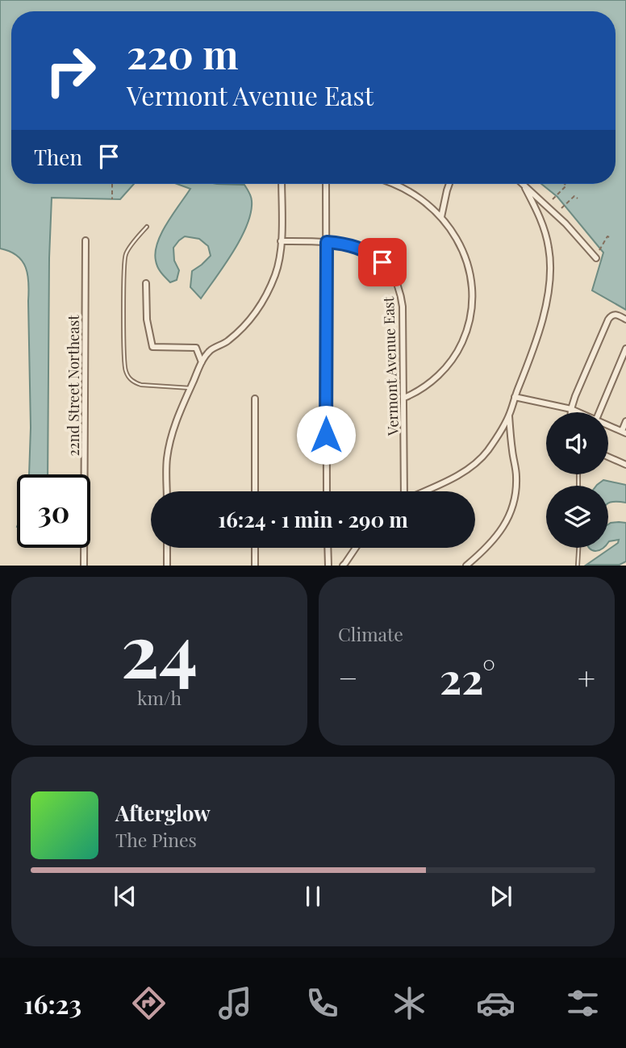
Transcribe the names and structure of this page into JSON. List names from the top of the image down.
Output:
{
  "streets": {
    "street": ["Vermont Avenue East", "22nd Street Northeast"]
  },
  "page": {
    "turn": ["220 m", "Vermont Avenue East"],
    "then": "Then",
    "limit": "30",
    "trip": "16:24 · 1 min · 290 m",
    "tile": [
      ["24", "km/h"],
      "Climate"
    ],
    "heat": ["−", "22°", "+"],
    "song": ["Afterglow", "The Pines"],
    "tabs": "16:23"
  }
}
